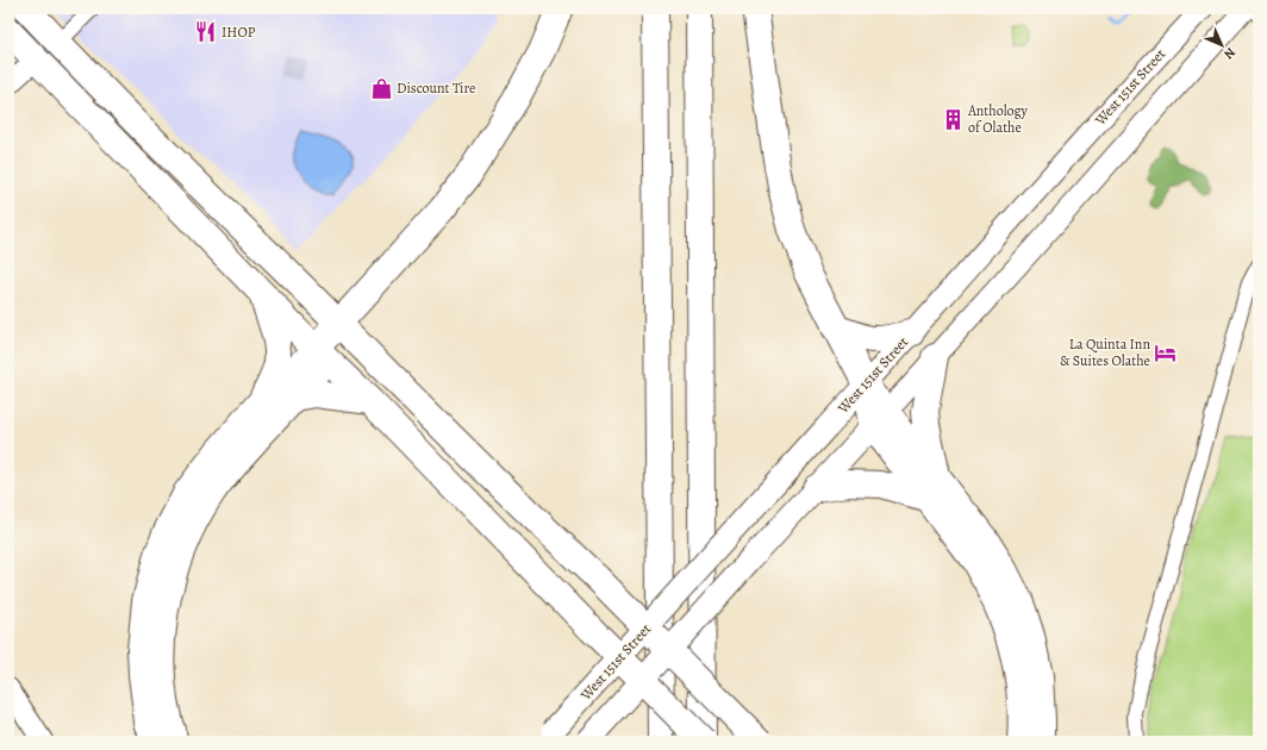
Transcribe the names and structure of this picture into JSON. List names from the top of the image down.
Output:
{
  "streets": {
    "main road": ["West 151st Street"]
  },
  "places": {
    "restaurant": ["IHOP"],
    "shop": ["Discount Tire"],
    "building": ["Anthology of Olathe"],
    "hotel": ["La Quinta Inn & Suites Olathe"]
  },
  "north": "bottom right"
}
